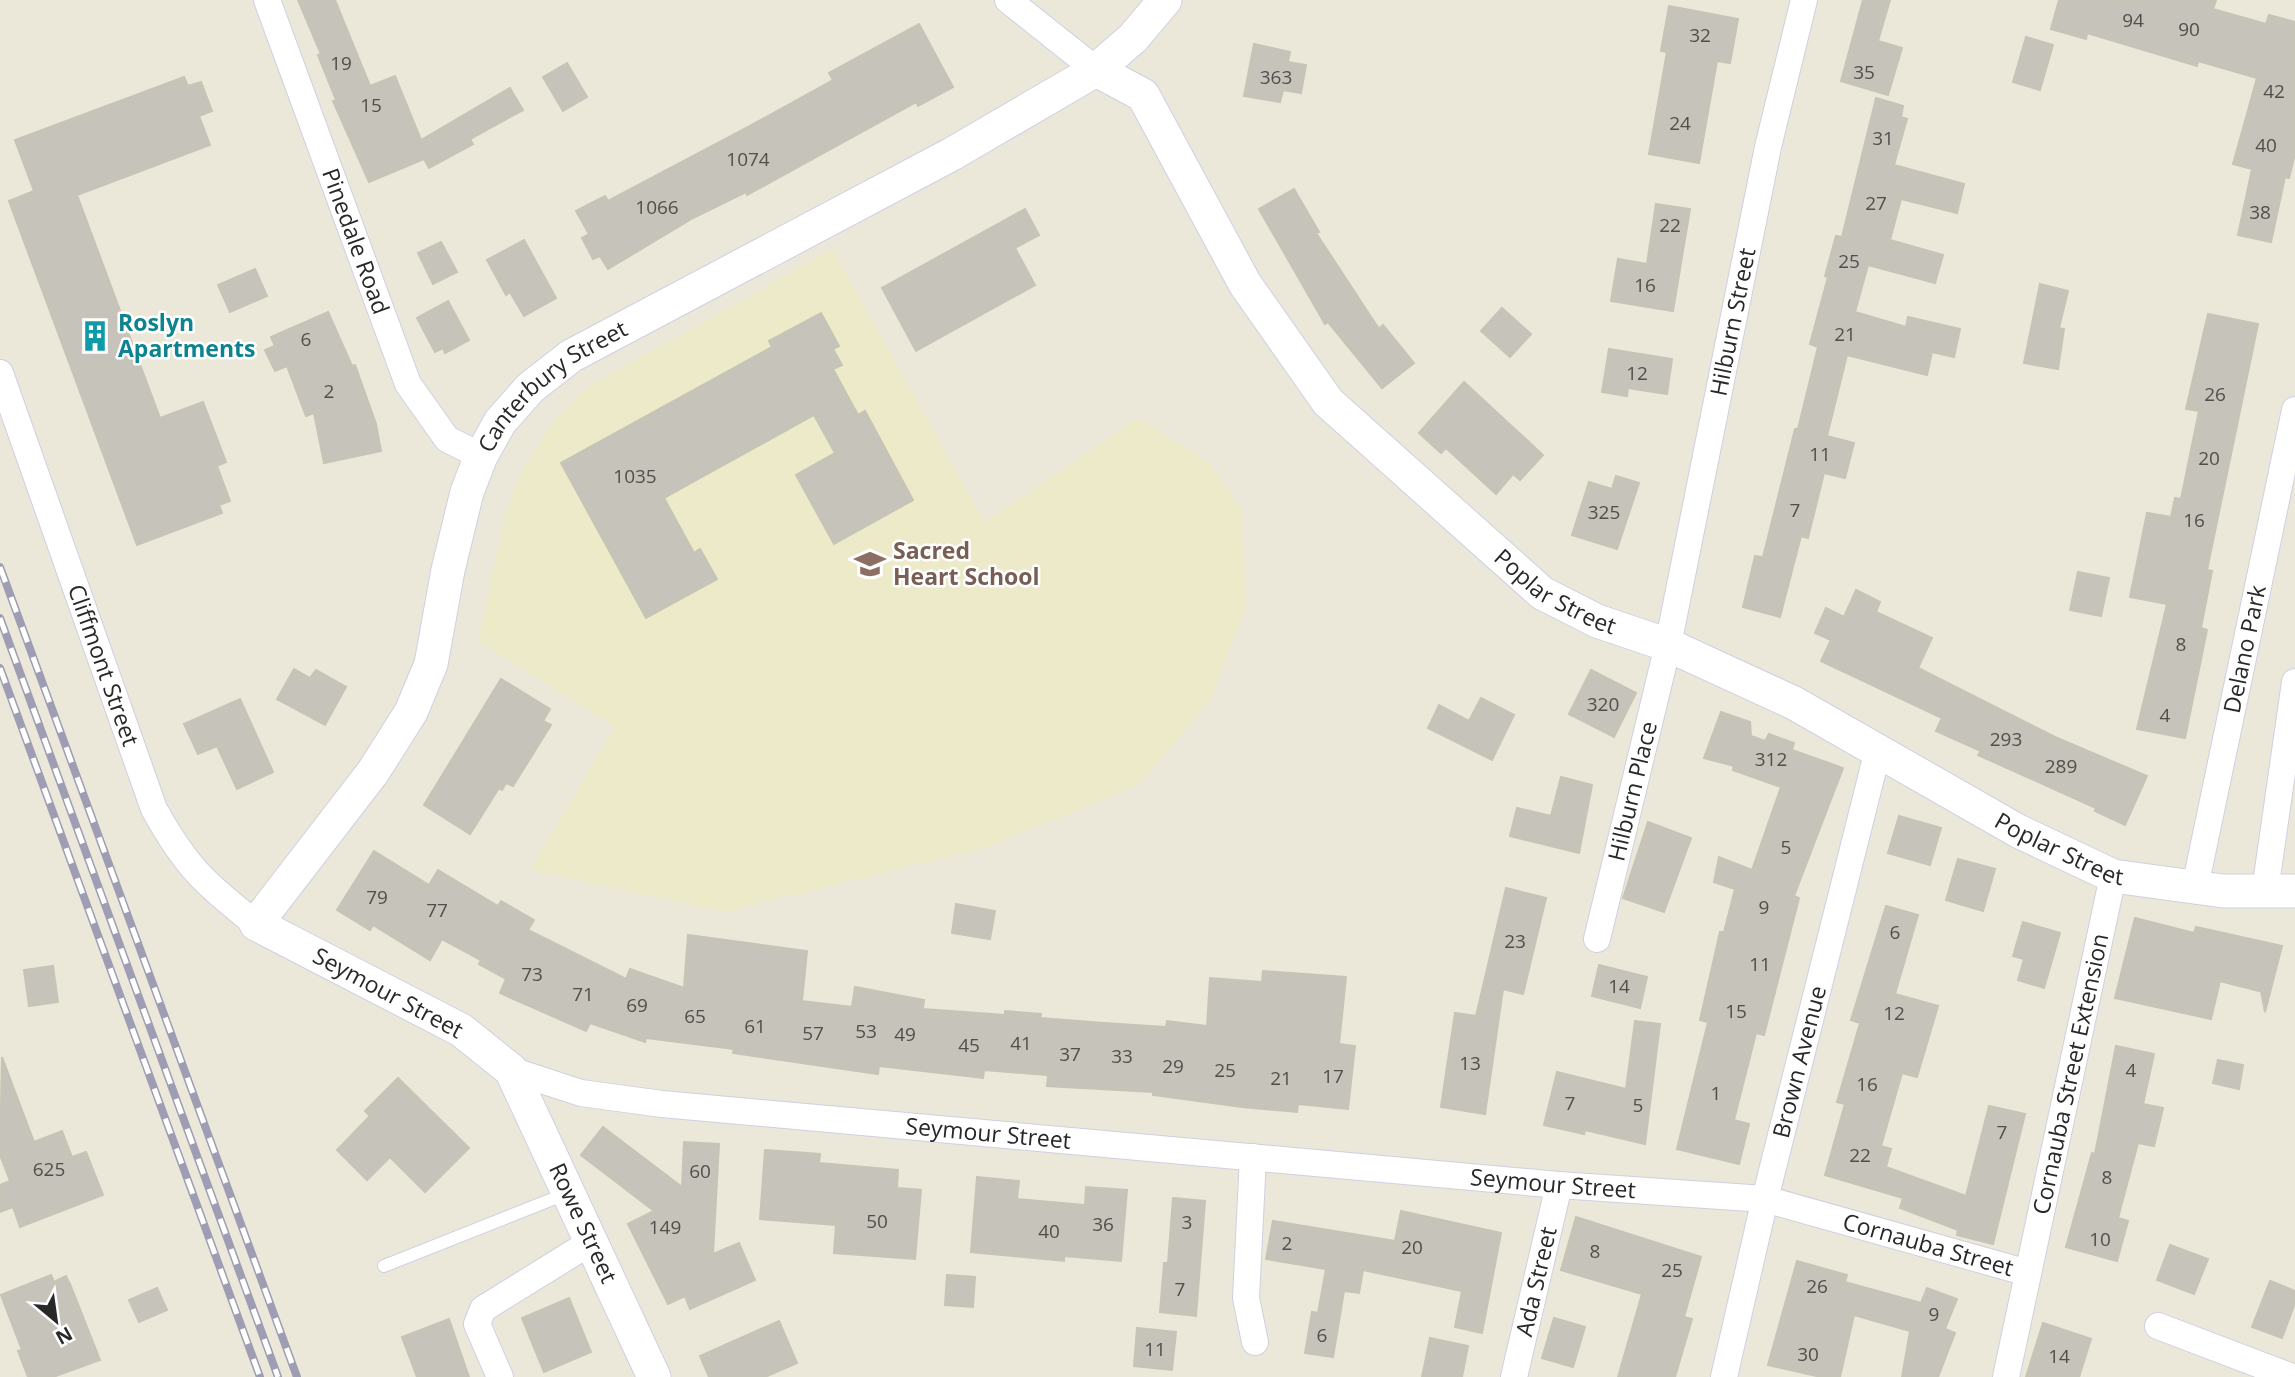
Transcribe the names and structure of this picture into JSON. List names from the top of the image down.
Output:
{
  "streets": {
    "street": [
      "Pinedale Road",
      "Hilburn Street",
      "Canterbury Street",
      "Poplar Street",
      "Delano Park",
      "Cliffmont Street",
      "Hilburn Place",
      "Seymour Street",
      "Brown Avenue",
      "Cornauba Street Extension",
      "Rowe Street",
      "Cornauba Street",
      "Ada Street"
    ]
  },
  "crossings": [
    ["Pinedale Road", "Canterbury Street"],
    ["Hilburn Street", "Poplar Street"],
    ["Hilburn Street", "Hilburn Place"],
    ["Canterbury Street", "Poplar Street"],
    ["Canterbury Street", "Cliffmont Street"],
    ["Canterbury Street", "Seymour Street"],
    ["Poplar Street", "Delano Park"],
    ["Poplar Street", "Hilburn Place"],
    ["Poplar Street", "Brown Avenue"],
    ["Poplar Street", "Cornauba Street Extension"],
    ["Cliffmont Street", "Seymour Street"],
    ["Seymour Street", "Brown Avenue"],
    ["Seymour Street", "Rowe Street"],
    ["Seymour Street", "Cornauba Street"],
    ["Seymour Street", "Ada Street"],
    ["Brown Avenue", "Cornauba Street"],
    ["Cornauba Street Extension", "Cornauba Street"]
  ],
  "places": {
    "building": ["Roslyn Apartments"],
    "school or university": ["Sacred Heart School"]
  },
  "house_numbers": [
    "94",
    "90",
    "32",
    "19",
    "35",
    "363",
    "42",
    "15",
    "24",
    "31",
    "40",
    "1074",
    "27",
    "1066",
    "38",
    "22",
    "25",
    "16",
    "21",
    "6",
    "12",
    "2",
    "26",
    "11",
    "20",
    "1035",
    "7",
    "325",
    "16",
    "8",
    "320",
    "4",
    "293",
    "312",
    "289",
    "5",
    "79",
    "9",
    "77",
    "6",
    "23",
    "11",
    "73",
    "14",
    "71",
    "69",
    "15",
    "12",
    "65",
    "61",
    "53",
    "57",
    "49",
    "41",
    "45",
    "37",
    "33",
    "13",
    "29",
    "25",
    "4",
    "17",
    "21",
    "16",
    "1",
    "7",
    "5",
    "7",
    "22",
    "625",
    "60",
    "8",
    "50",
    "3",
    "36",
    "149",
    "40",
    "10",
    "2",
    "20",
    "8",
    "25",
    "26",
    "7",
    "9",
    "6",
    "11",
    "30",
    "14"
  ],
  "north": "bottom right"
}
